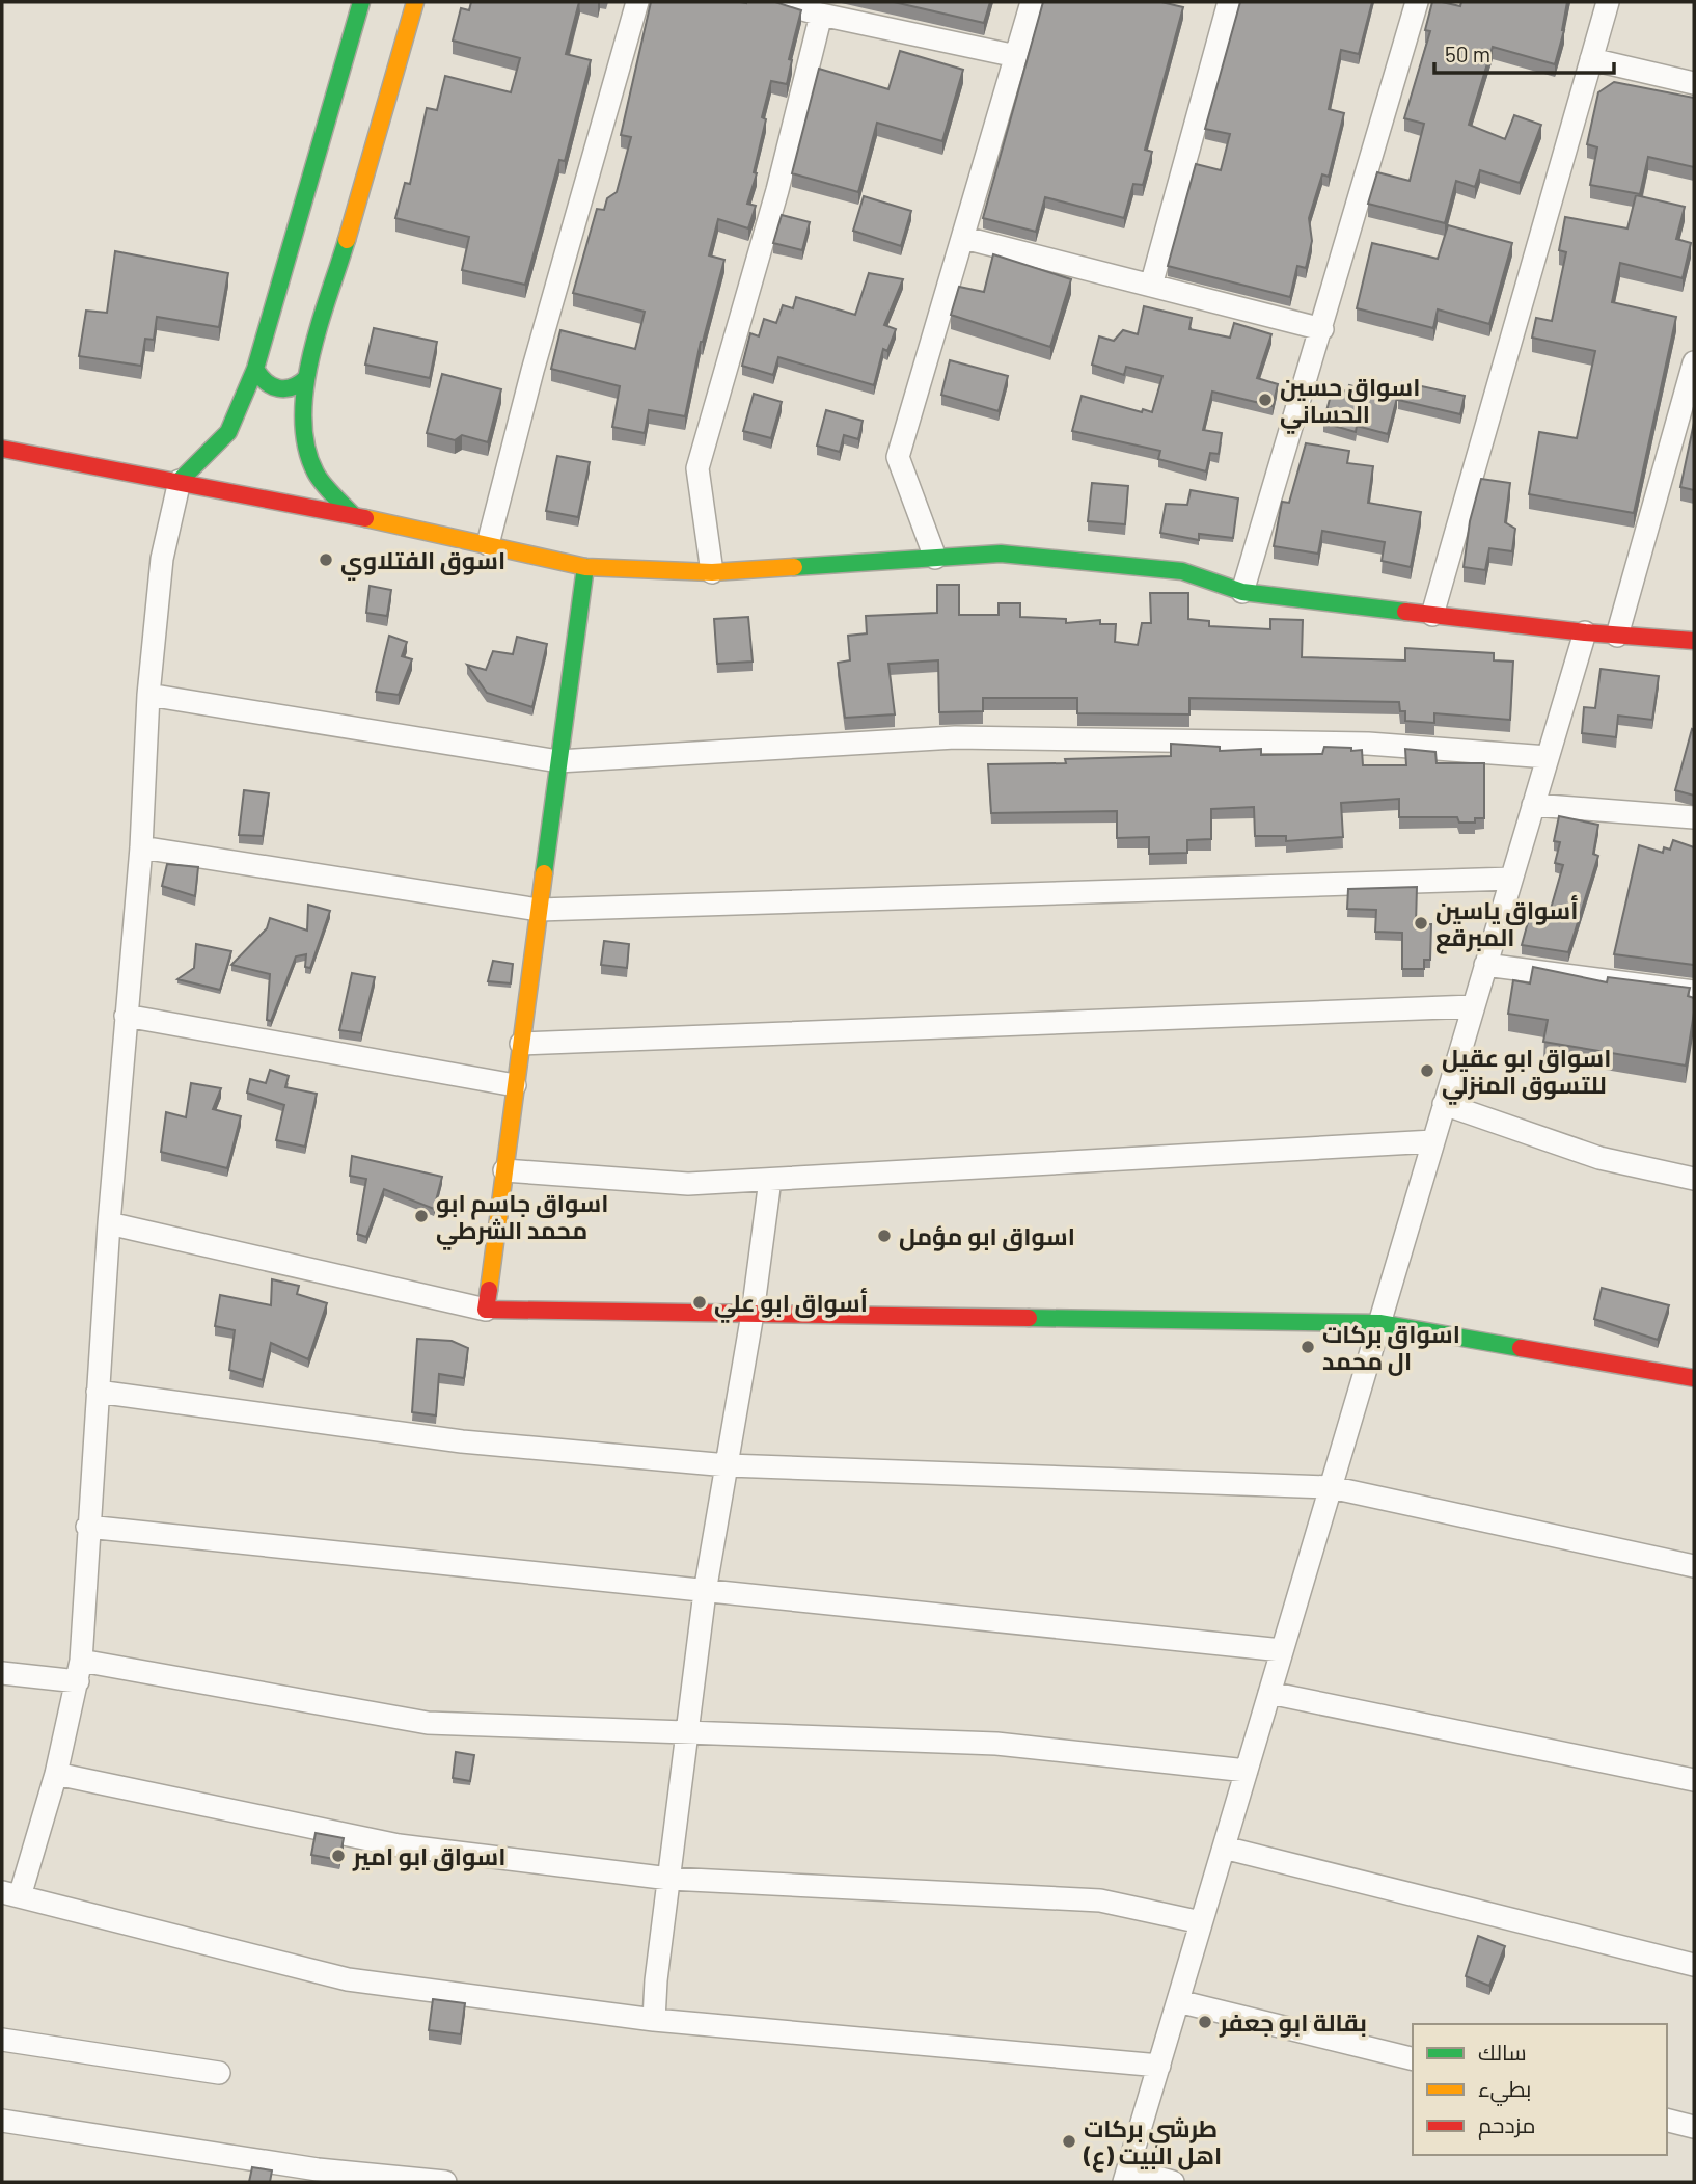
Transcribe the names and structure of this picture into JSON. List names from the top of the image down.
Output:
{
  "places": [
    "اسواق حسين الحساني",
    "اسوق الفتلاوي",
    "أسواق ياسين المبرقع",
    "اسواق ابو عقيل للتسوق المنزلي",
    "اسواق جاسم ابو محمد الشرطي",
    "اسواق ابو مؤمل",
    "أسواق ابو علي",
    "اسواق بركات ال محمد",
    "اسواق ابو امير",
    "بقالة ابو جعفر",
    "طرشي بركات اهل البيت (ع)"
  ],
  "legend": ["سالك", "بطيء", "مزدحم"],
  "scale_bar": "50 m"
}
